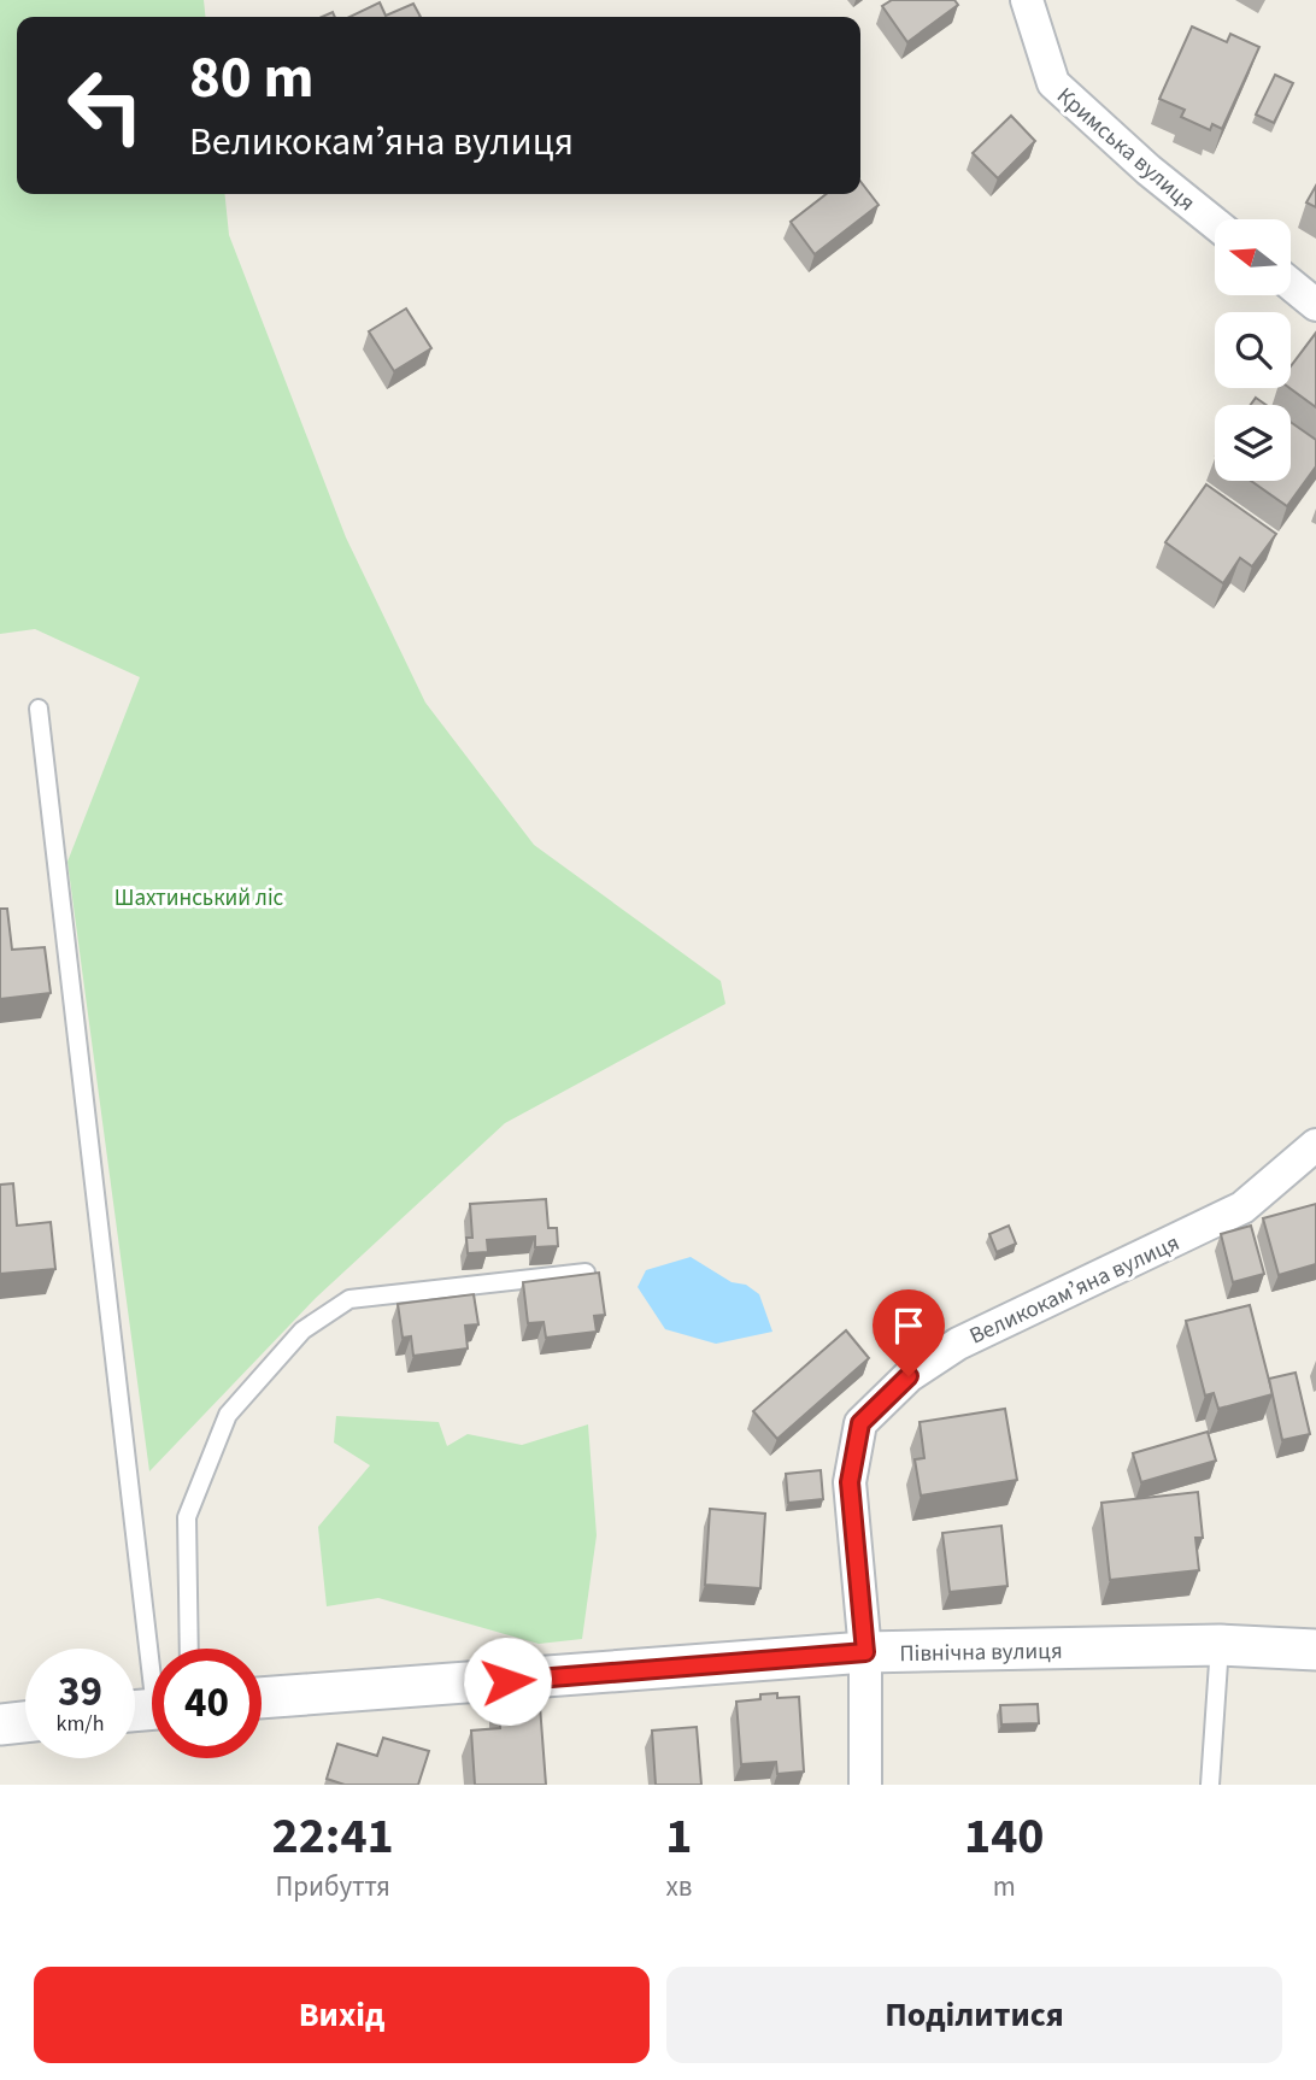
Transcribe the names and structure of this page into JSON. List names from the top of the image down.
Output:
{
  "streets": {
    "street": ["Кримська вулиця", "Великокамʼяна вулиця", "Північна вулиця"]
  },
  "crossings": [
    ["Великокамʼяна вулиця", "Північна вулиця"]
  ],
  "parks": ["Шахтинський ліс"],
  "north": "left",
  "page": {
    "turn": ["80 m", "Великокамʼяна вулиця"],
    "speed": "39 km/h",
    "limit": "40",
    "eta": [
      "22:41",
      "Прибуття",
      "1",
      "хв",
      "140",
      "m"
    ],
    "buttons": ["Вихід", "Поділитися"]
  }
}
